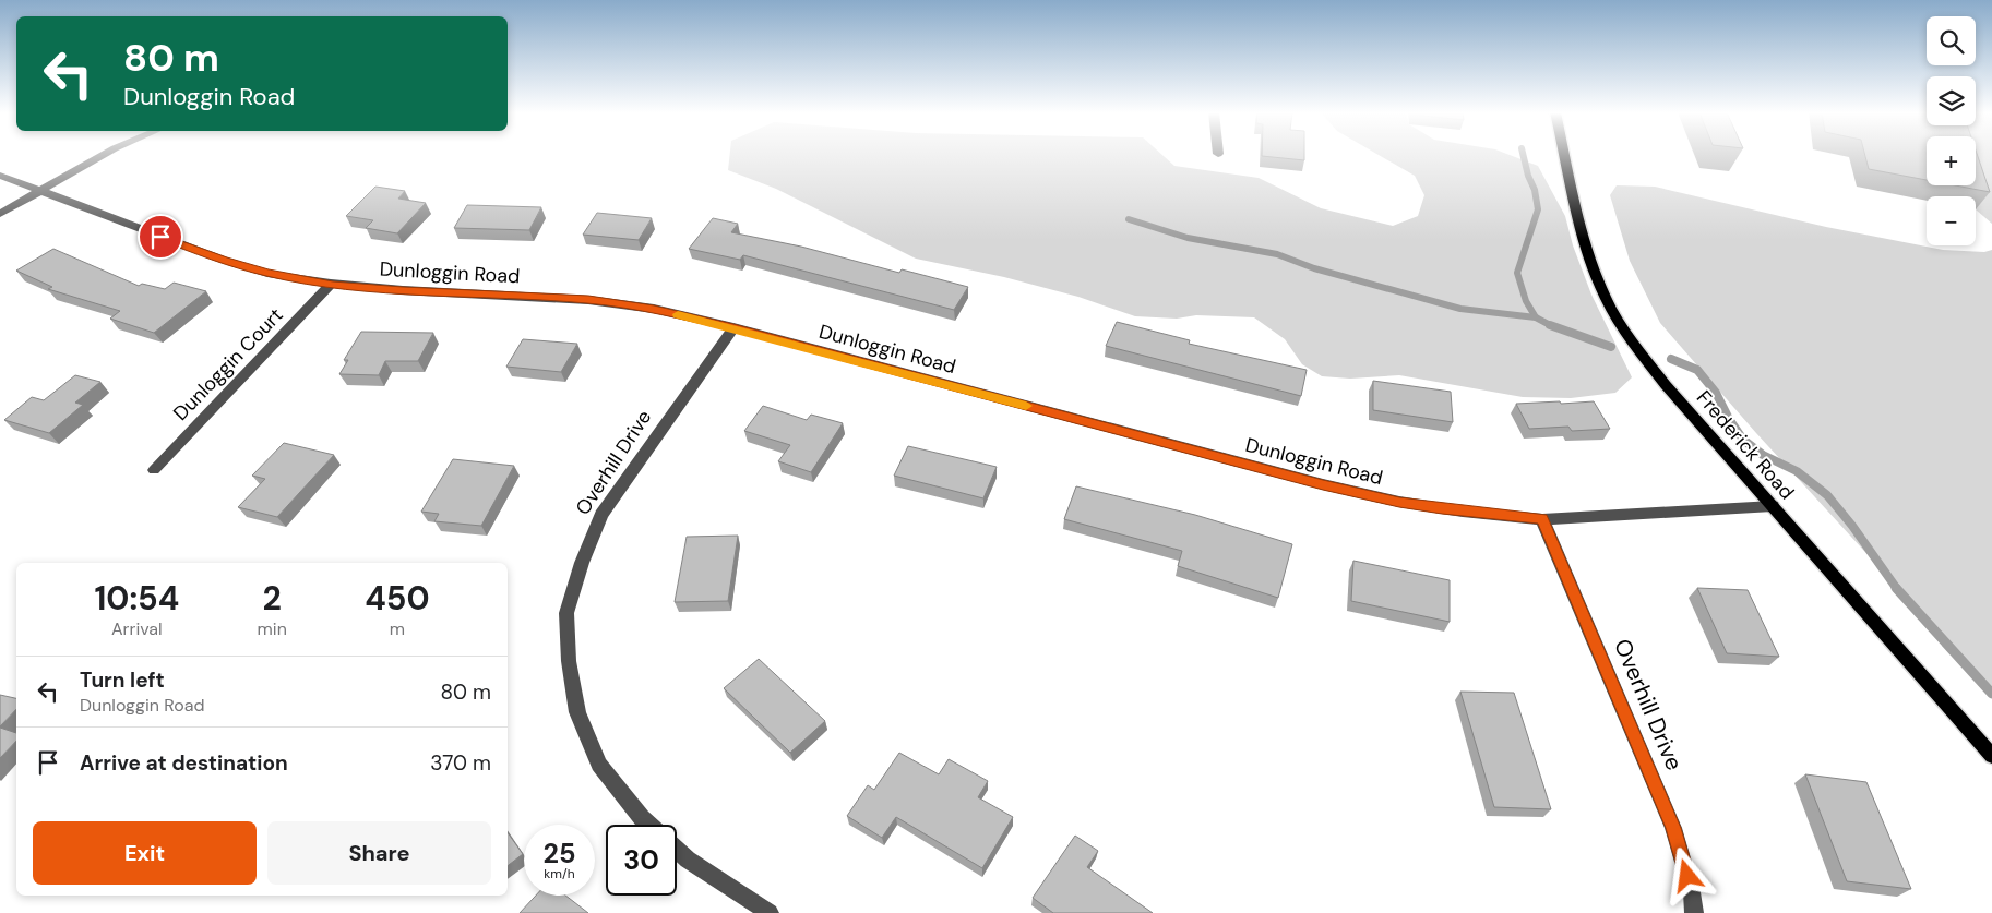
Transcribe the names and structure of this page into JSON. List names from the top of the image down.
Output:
{
  "streets": {
    "main road": ["Frederick Road"],
    "street": ["Dunloggin Road", "Dunloggin Court", "Overhill Drive"]
  },
  "crossings": [
    ["Dunloggin Road", "Dunloggin Court"],
    ["Dunloggin Road", "Frederick Road"],
    ["Dunloggin Road", "Overhill Drive"]
  ],
  "page": {
    "map_buttons": ["+", "−"],
    "turn": ["80 m", "Dunloggin Road"],
    "eta": [
      "10:54",
      "Arrival",
      "2",
      "min",
      "450",
      "m"
    ],
    "list": [
      {
        "name": "Turn left",
        "note": "Dunloggin Road",
        "value": "80 m"
      },
      {
        "name": "Arrive at destination",
        "value": "370 m"
      }
    ],
    "buttons": ["Exit", "Share"],
    "speed": "25 km/h",
    "limit": "30"
  }
}
